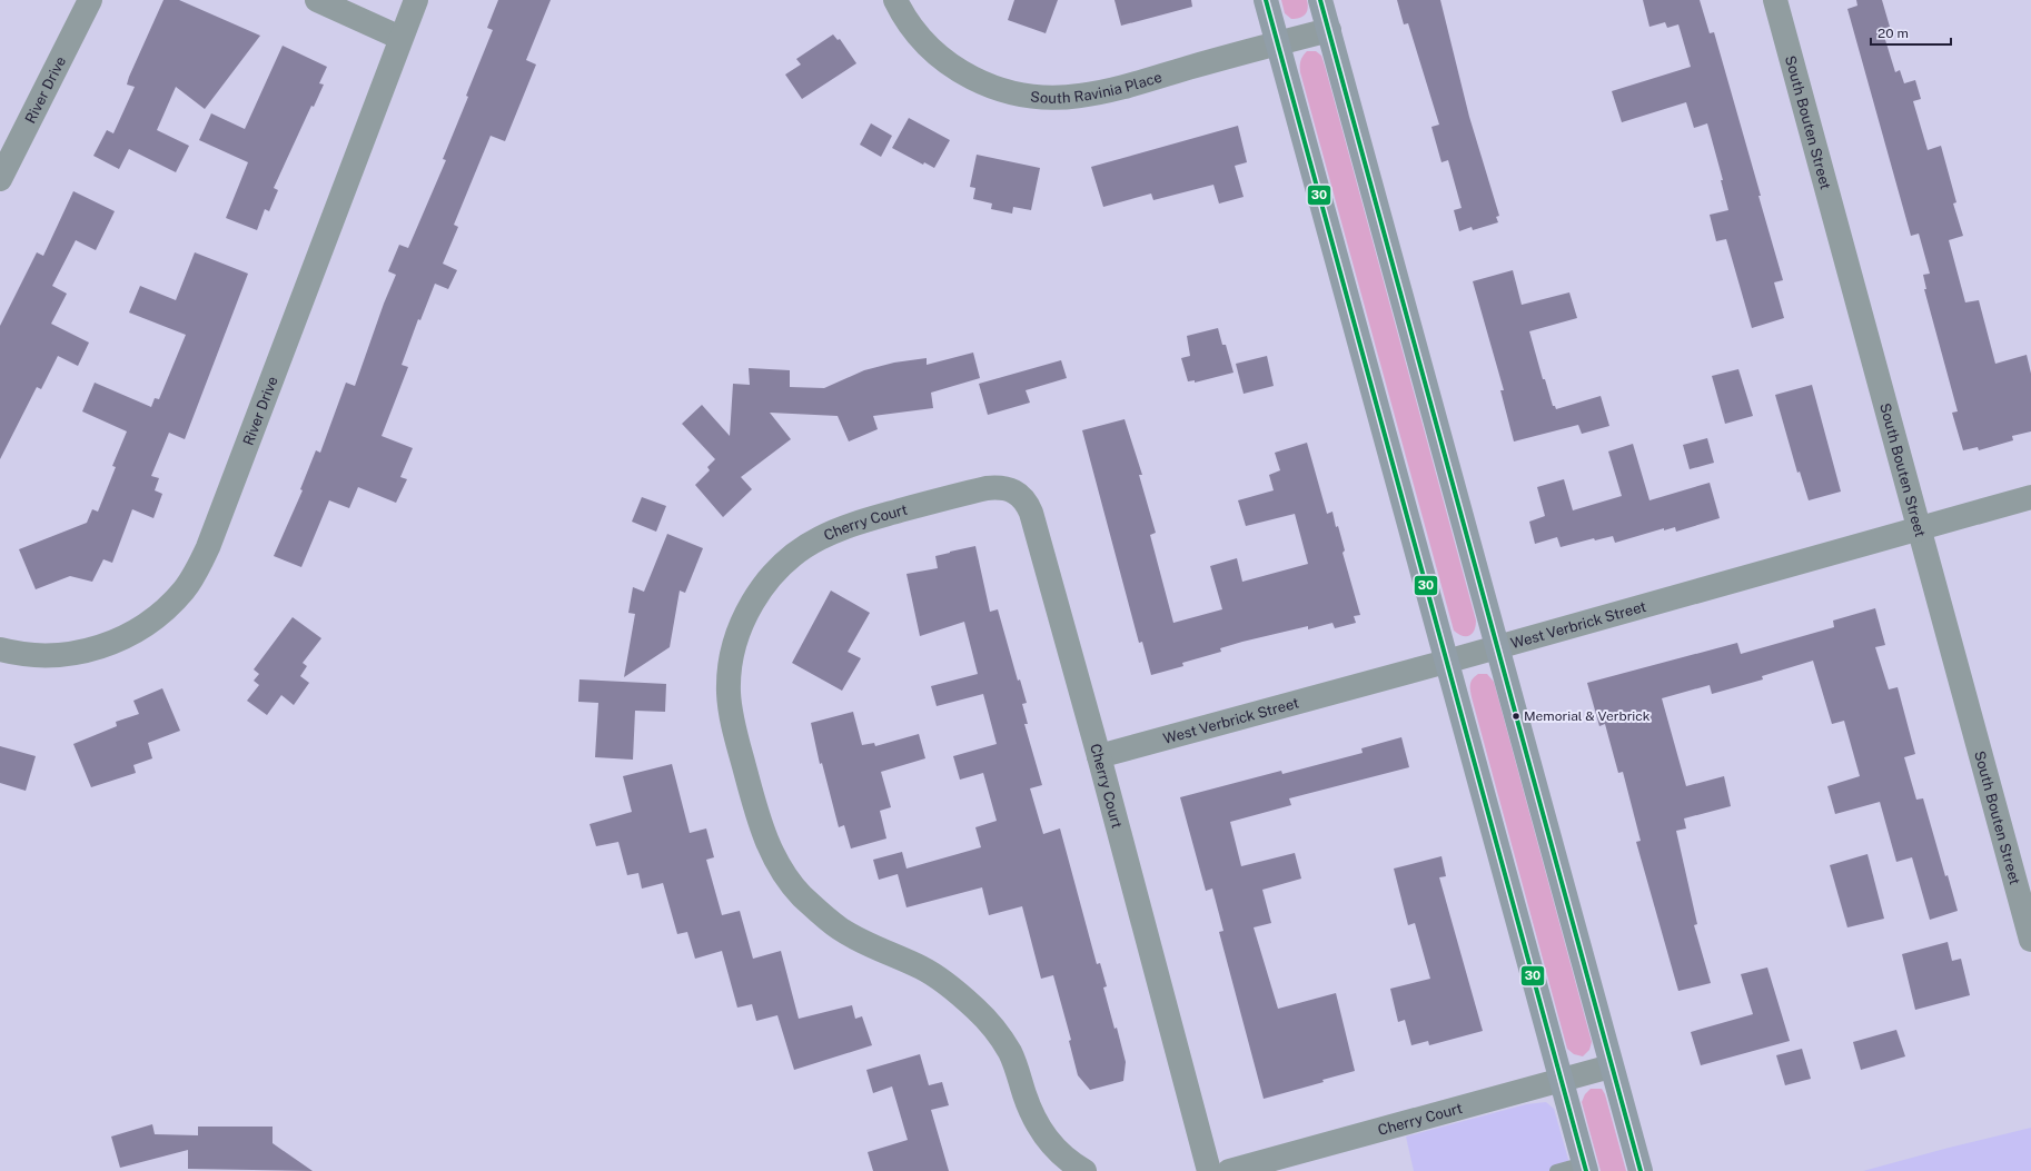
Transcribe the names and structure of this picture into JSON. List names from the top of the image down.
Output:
{
  "streets": {
    "street": [
      "South Ravinia Place",
      "River Drive",
      "South Bouten Street",
      "Cherry Court",
      "West Verbrick Street"
    ]
  },
  "crossings": [
    ["South Bouten Street", "West Verbrick Street"],
    ["Cherry Court", "West Verbrick Street"]
  ],
  "places": ["Memorial & Verbrick"],
  "lines": ["transit line 30"],
  "scale_bar": "20 m"
}
